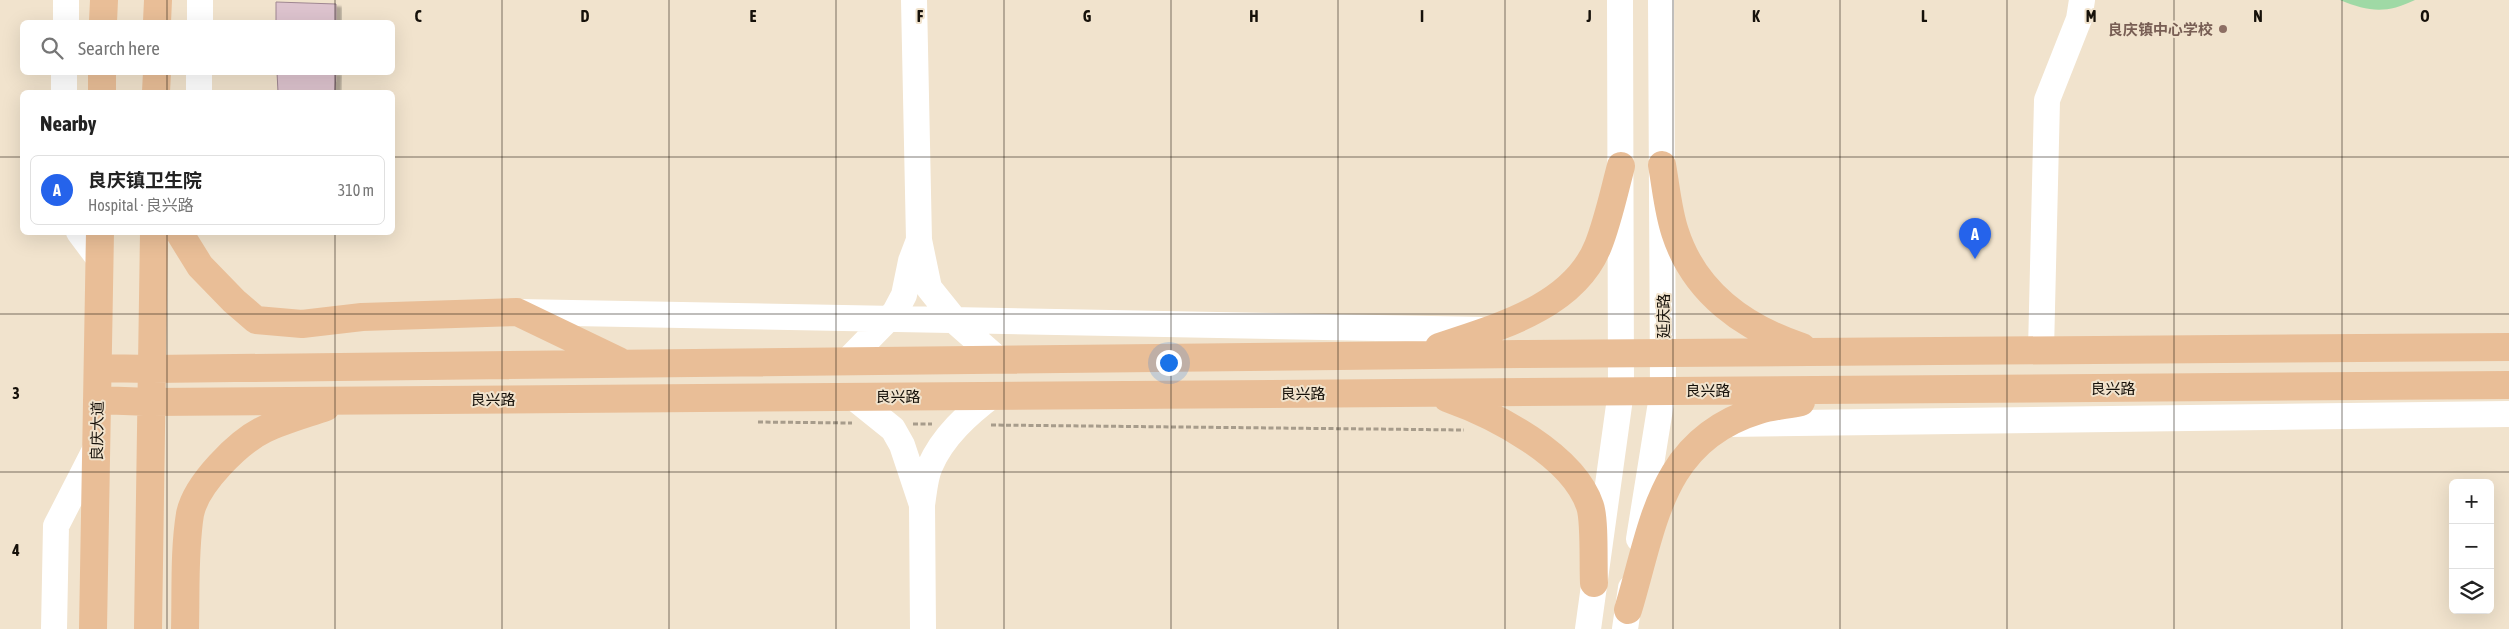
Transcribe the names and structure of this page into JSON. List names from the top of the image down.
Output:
{
  "streets": {
    "main road": ["良兴路", "良庆大道"],
    "street": ["延庆路"]
  },
  "crossings": [
    ["延庆路", "良兴路"],
    ["良兴路", "良庆大道"]
  ],
  "places": ["良庆镇中心学校"],
  "page": {
    "search": "Search here",
    "heading": "Nearby",
    "list": [
      {
        "mark": "A",
        "name": "良庆镇卫生院",
        "note": "Hospital · 良兴路",
        "value": "310 m"
      }
    ],
    "pins": "A",
    "map_buttons": ["+", "−"]
  },
  "grid": {
    "columns": [
      "C",
      "D",
      "E",
      "F",
      "G",
      "H",
      "I",
      "J",
      "K",
      "L",
      "M",
      "N",
      "O"
    ],
    "rows": ["3", "4"]
  }
}
